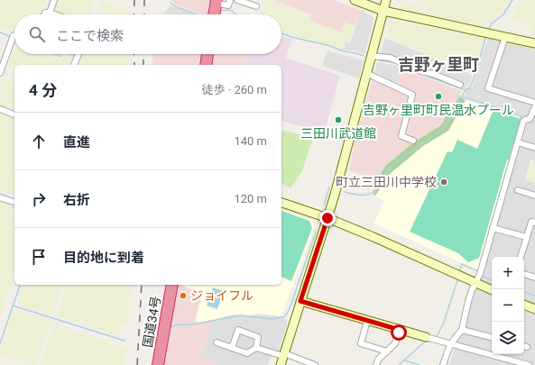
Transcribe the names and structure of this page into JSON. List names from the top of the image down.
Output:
{
  "streets": {
    "highway": ["国道34号"]
  },
  "districts": ["吉野ヶ里町"],
  "places": [
    "吉野ヶ里町町民温水プール",
    "三田川武道館",
    "町立三田川中学校",
    "ジョイフル"
  ],
  "page": {
    "search": "ここで検索",
    "heading": ["4 分", "徒歩 · 260 m"],
    "list": [
      ["直進", "140 m"],
      ["右折", "120 m"],
      "目的地に到着"
    ],
    "map_buttons": ["+", "−"]
  }
}
